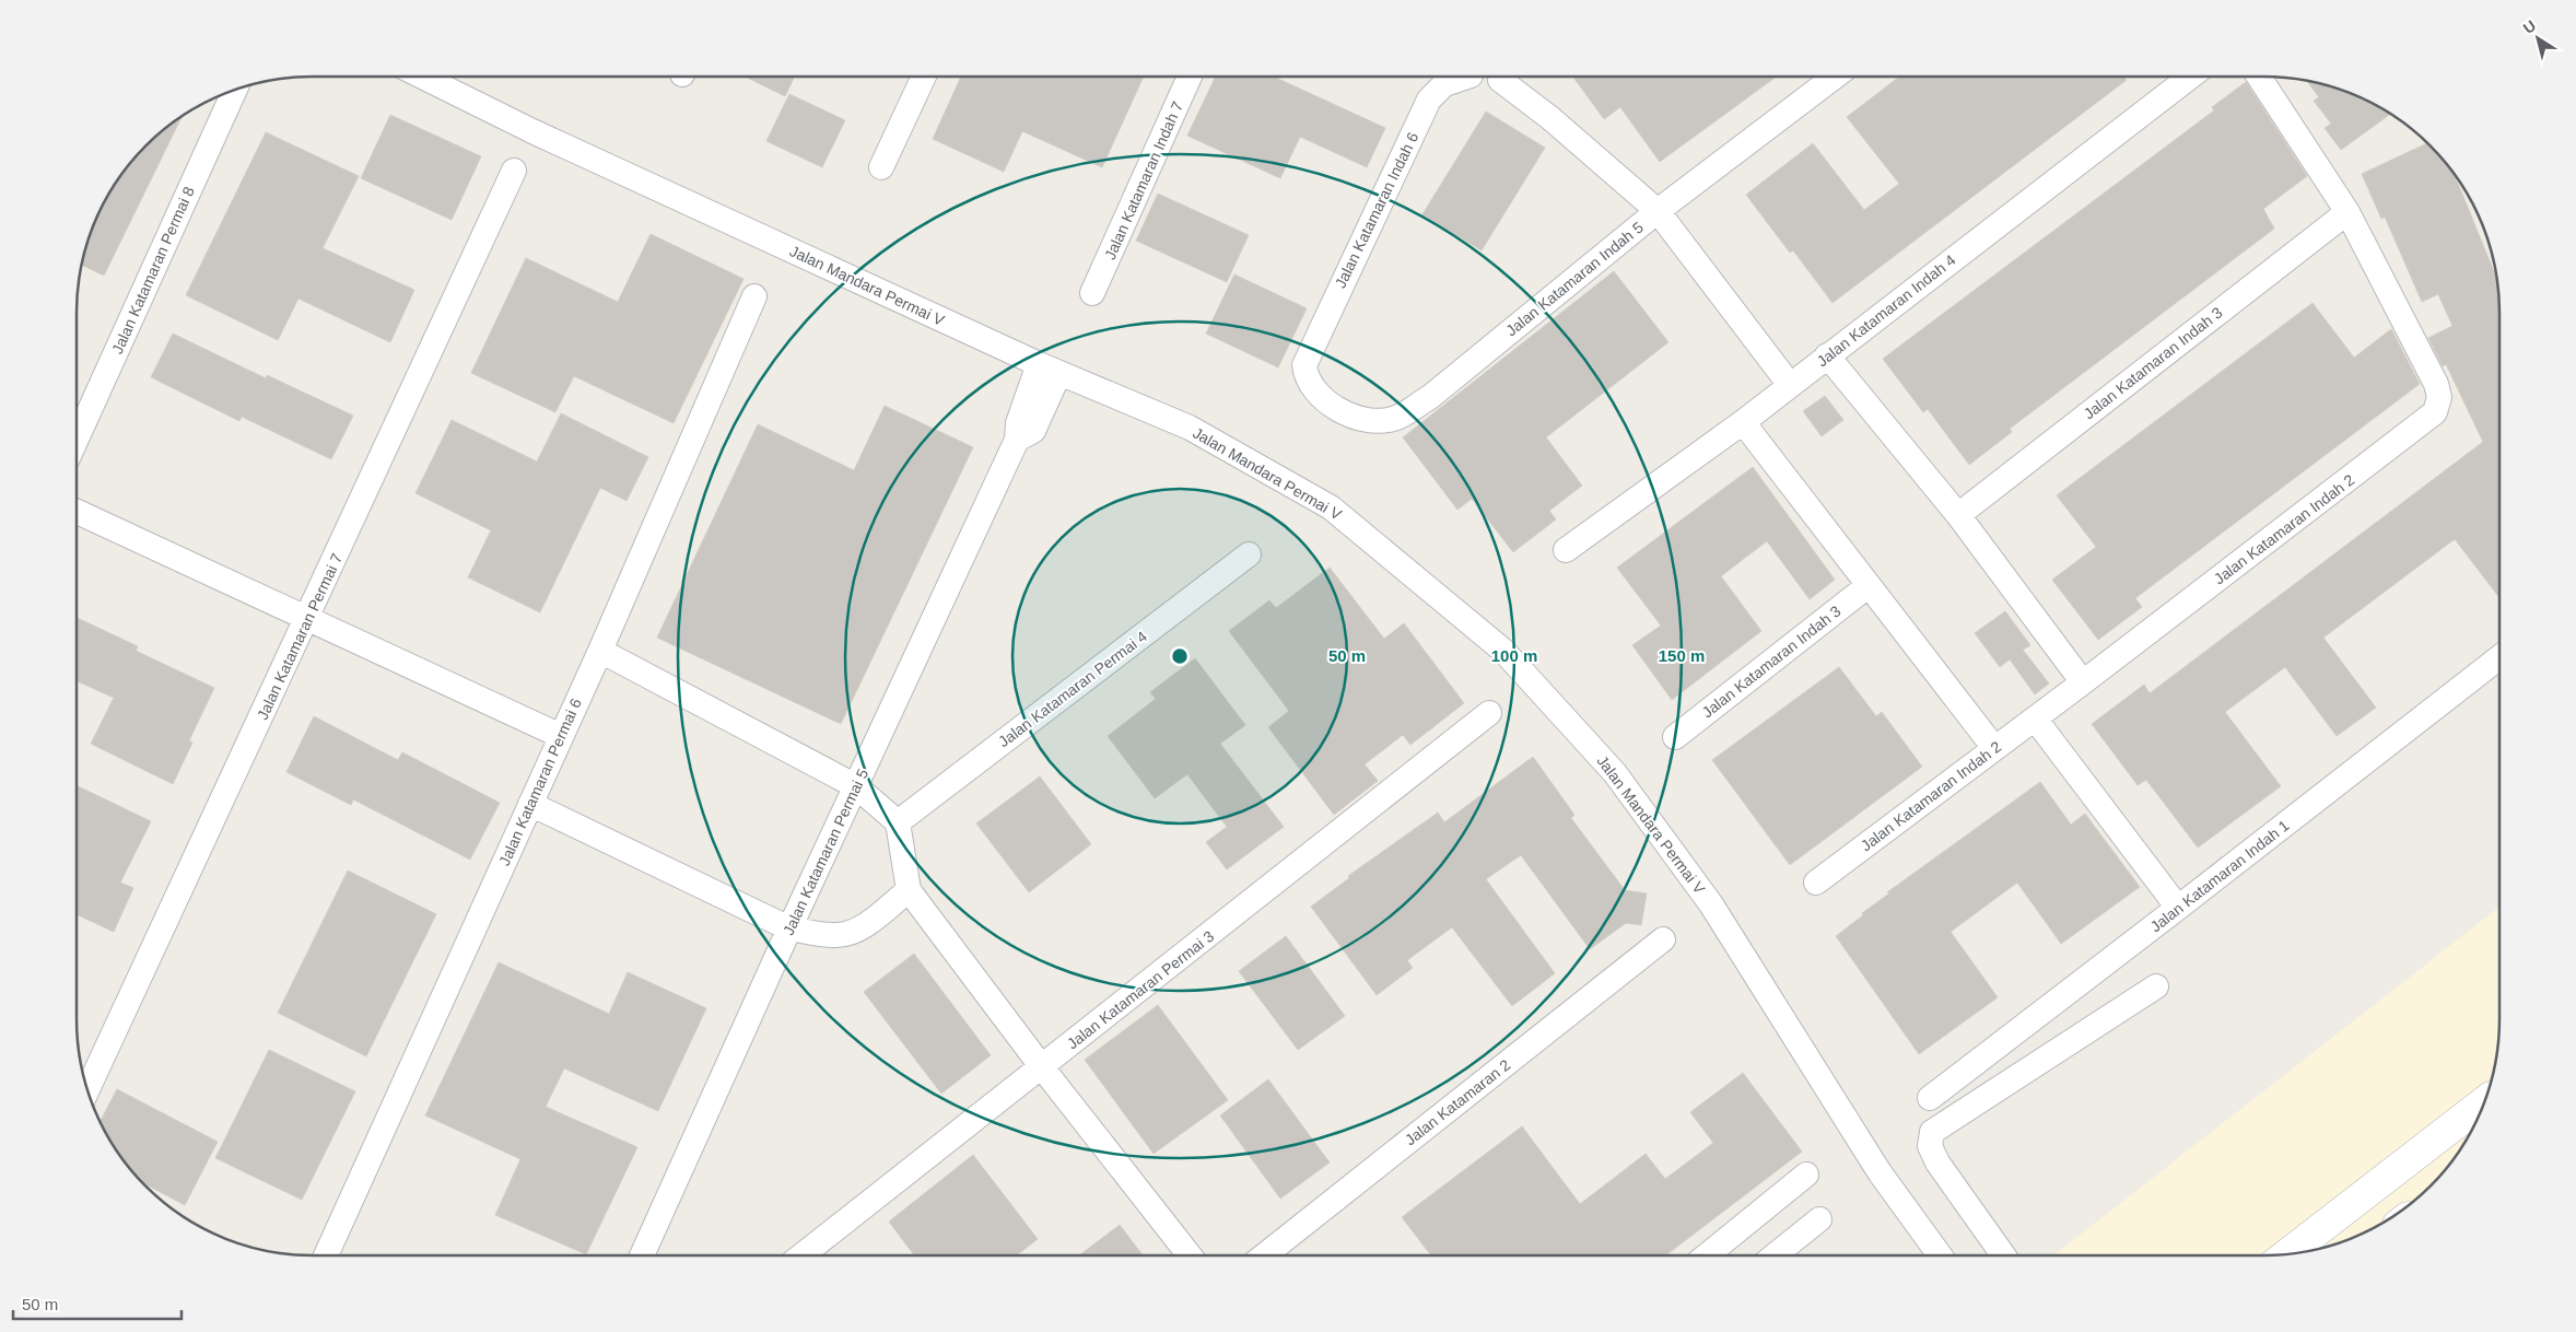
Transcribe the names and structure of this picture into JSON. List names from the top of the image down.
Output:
{
  "streets": {
    "street": [
      "Jalan Katamaran Indah 7",
      "Jalan Katamaran Indah 6",
      "Jalan Katamaran Permai 8",
      "Jalan Katamaran Indah 5",
      "Jalan Mandara Permai V",
      "Jalan Katamaran Indah 4",
      "Jalan Katamaran Indah 3",
      "Jalan Katamaran Indah 2",
      "Jalan Katamaran Permai 7",
      "Jalan Katamaran Permai 4",
      "Jalan Katamaran Permai 6",
      "Jalan Katamaran Permai 5",
      "Jalan Katamaran Indah 1",
      "Jalan Katamaran Permai 3",
      "Jalan Katamaran 2"
    ]
  },
  "crossings": [
    ["Jalan Katamaran Indah 6", "Jalan Katamaran Indah 5"],
    ["Jalan Mandara Permai V", "Jalan Katamaran Permai 5"],
    ["Jalan Katamaran Indah 3", "Jalan Katamaran Indah 2"]
  ],
  "scale_bar": "50 m",
  "north": "top left",
  "rings": ["50 m", "100 m", "150 m"]
}
